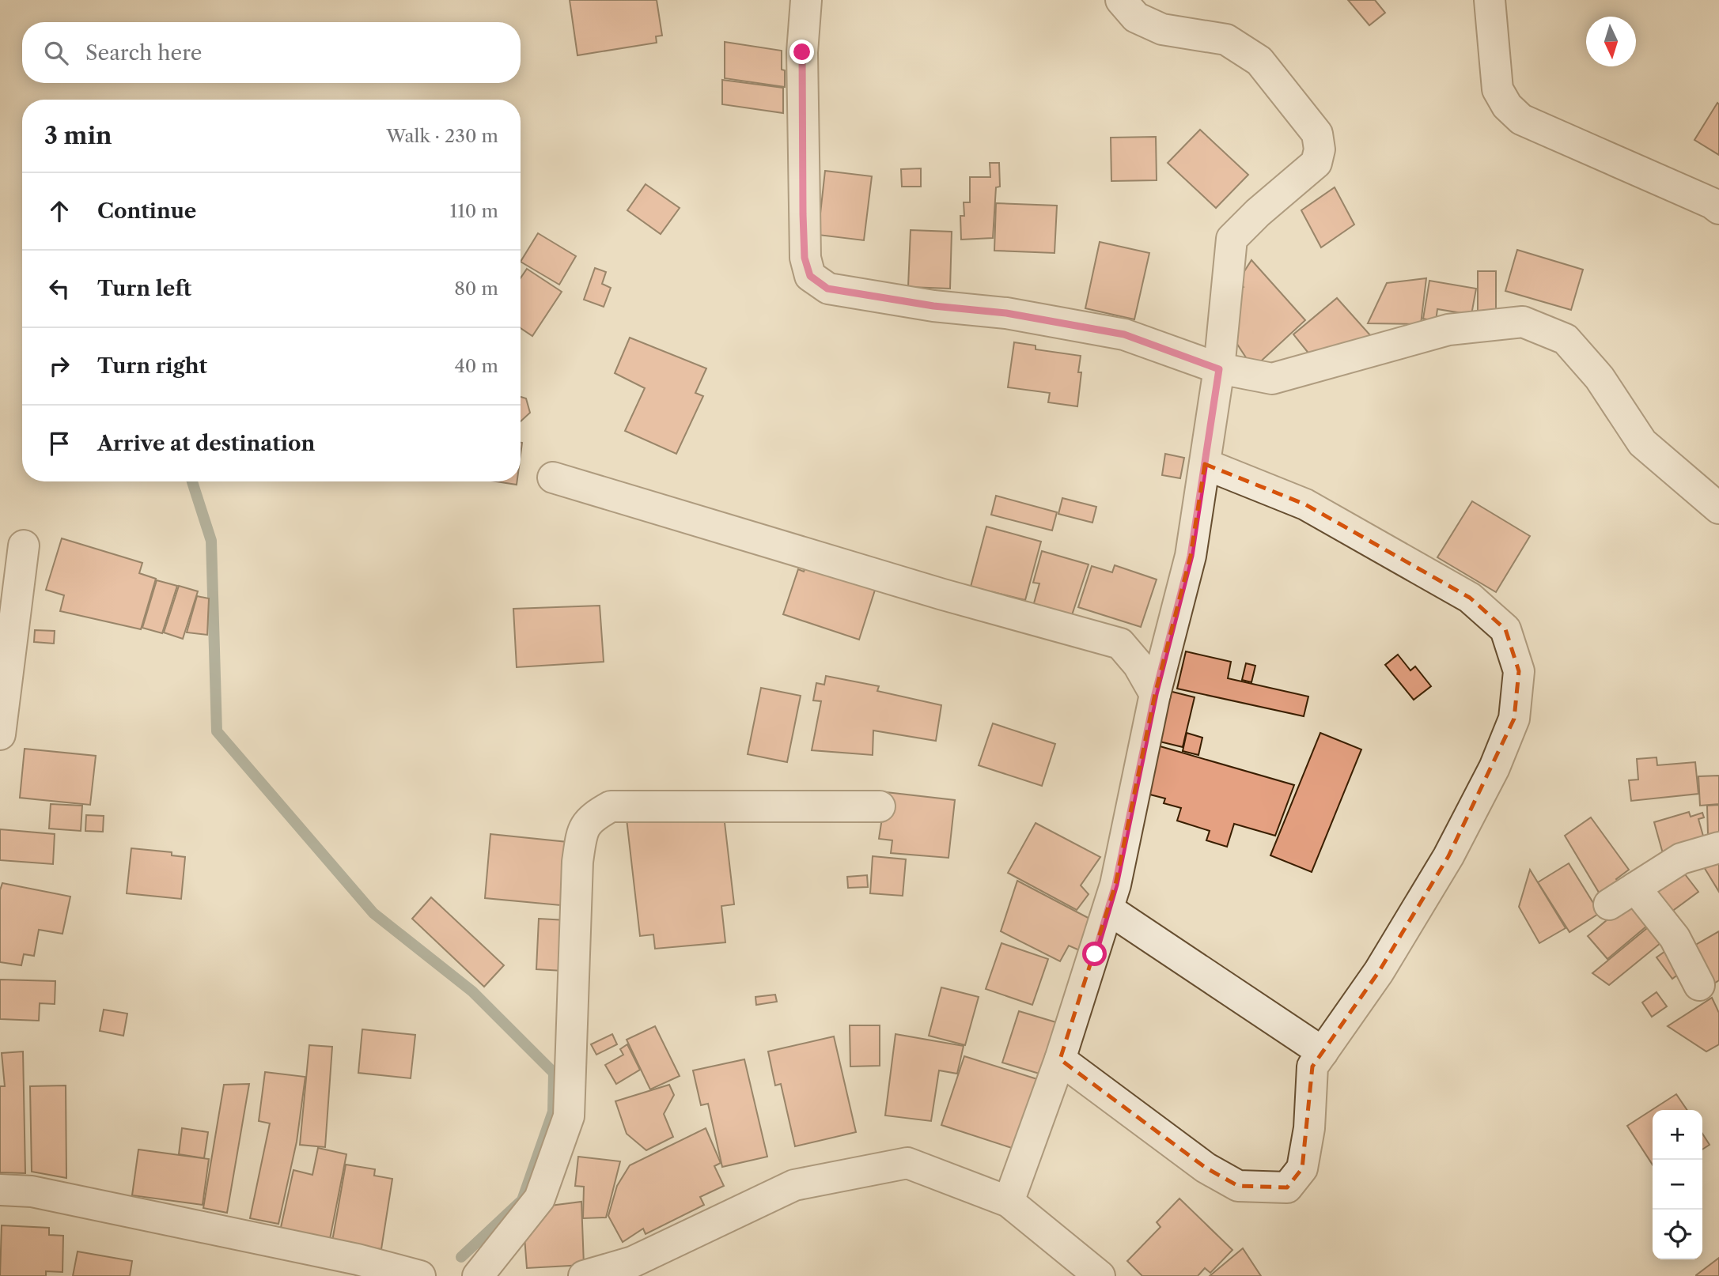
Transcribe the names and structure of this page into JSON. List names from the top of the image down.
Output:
{
  "north": "bottom",
  "page": {
    "search": "Search here",
    "heading": ["3 min", "Walk · 230 m"],
    "list": [
      ["Continue", "110 m"],
      ["Turn left", "80 m"],
      ["Turn right", "40 m"],
      "Arrive at destination"
    ],
    "map_buttons": ["+", "−"]
  }
}
